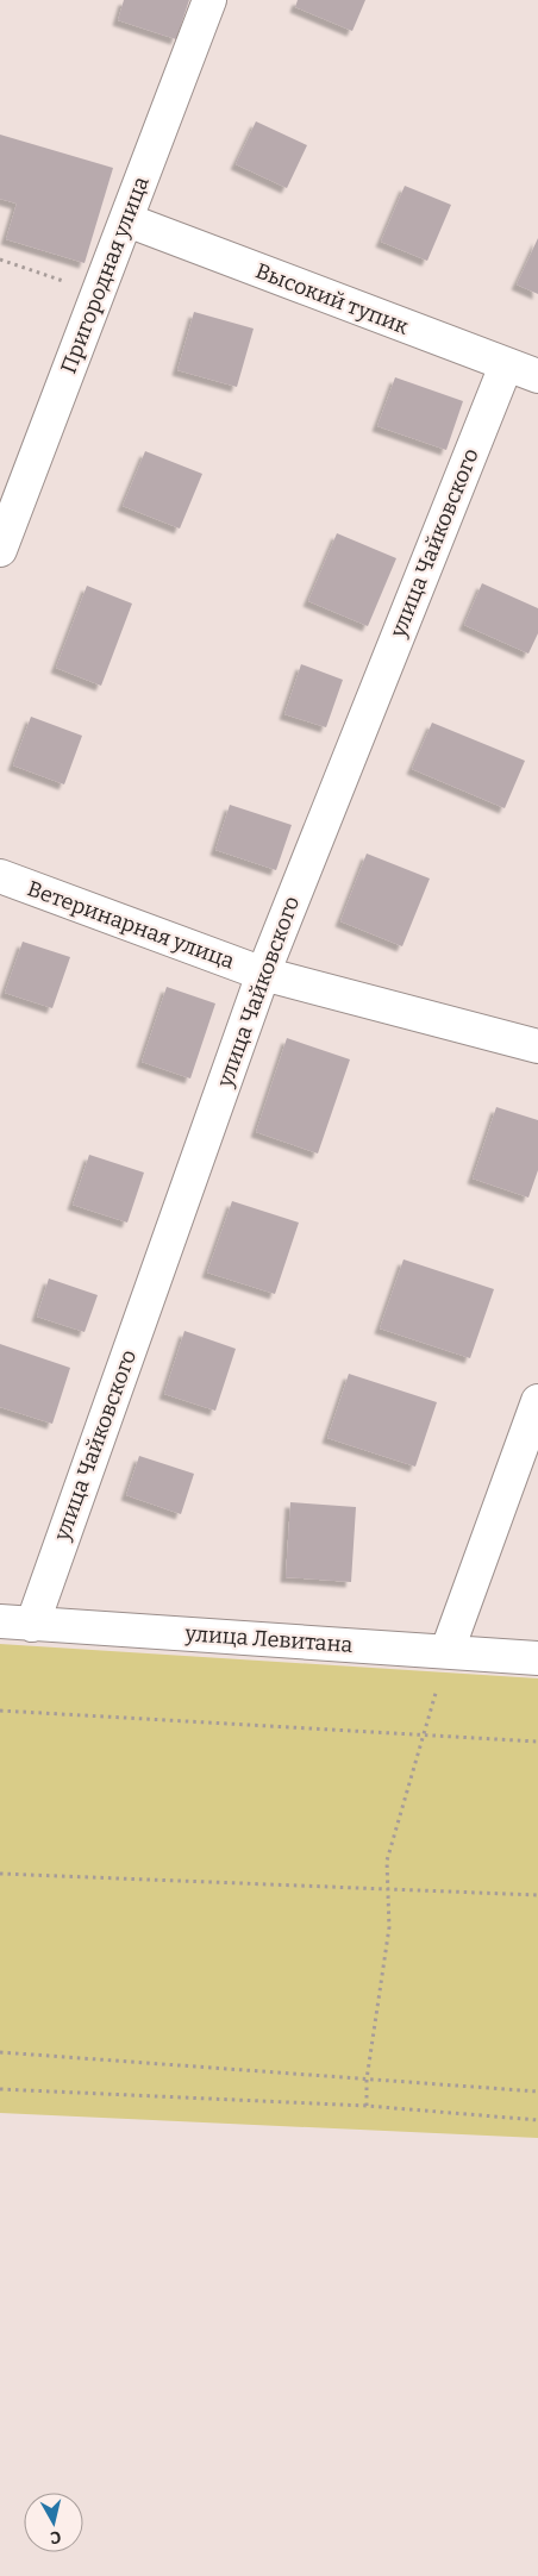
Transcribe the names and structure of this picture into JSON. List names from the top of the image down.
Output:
{
  "streets": {
    "street": [
      "Пригородная улица",
      "Высокий тупик",
      "улица Чайковского",
      "Ветеринарная улица",
      "улица Левитана"
    ]
  },
  "crossings": [
    ["Пригородная улица", "Высокий тупик"],
    ["Высокий тупик", "улица Чайковского"],
    ["улица Чайковского", "Ветеринарная улица"],
    ["улица Чайковского", "улица Левитана"]
  ],
  "north": "bottom"
}
